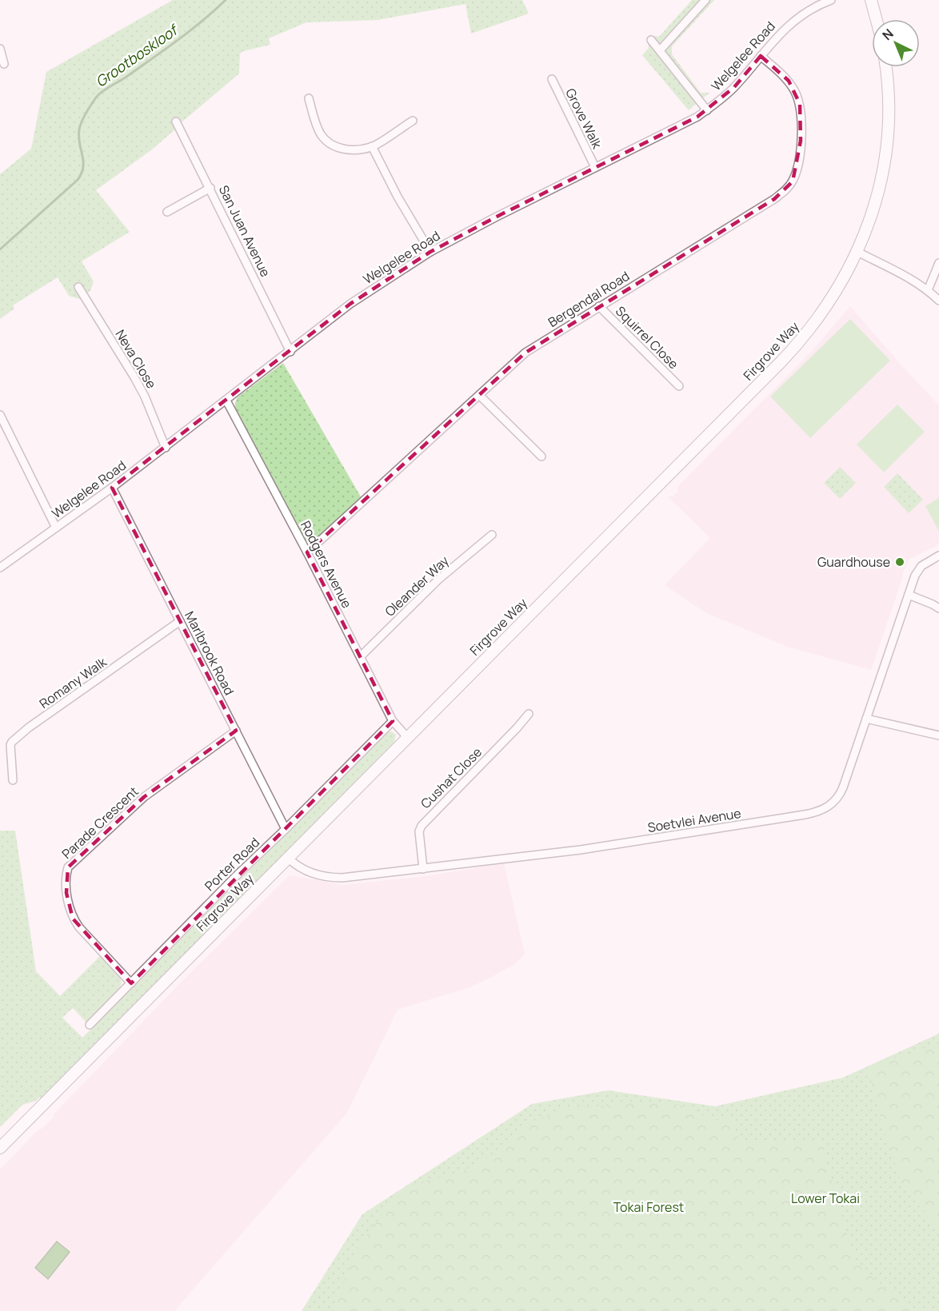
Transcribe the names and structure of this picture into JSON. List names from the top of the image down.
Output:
{
  "streets": {
    "street": [
      "Welgelee Road",
      "Grove Walk",
      "San Juan Avenue",
      "Bergendal Road",
      "Squirrel Close",
      "Firgrove Way",
      "Neva Close",
      "Rodgers Avenue",
      "Oleander Way",
      "Marlbrook Road",
      "Romany Walk",
      "Cushat Close",
      "Soetvlei Avenue",
      "Parade Crescent",
      "Porter Road"
    ]
  },
  "crossings": [
    ["Welgelee Road", "Grove Walk"],
    ["Welgelee Road", "San Juan Avenue"],
    ["Welgelee Road", "Bergendal Road"],
    ["Welgelee Road", "Neva Close"],
    ["Welgelee Road", "Rodgers Avenue"],
    ["Welgelee Road", "Marlbrook Road"],
    ["Bergendal Road", "Squirrel Close"],
    ["Bergendal Road", "Rodgers Avenue"],
    ["Firgrove Way", "Rodgers Avenue"],
    ["Firgrove Way", "Soetvlei Avenue"],
    ["Rodgers Avenue", "Oleander Way"],
    ["Rodgers Avenue", "Porter Road"],
    ["Marlbrook Road", "Romany Walk"],
    ["Marlbrook Road", "Parade Crescent"],
    ["Marlbrook Road", "Porter Road"],
    ["Cushat Close", "Soetvlei Avenue"],
    ["Parade Crescent", "Porter Road"]
  ],
  "water": ["Grootboskloof"],
  "parks": ["Lower Tokai", "Tokai Forest"],
  "places": ["Guardhouse"],
  "north": "top left"
}
